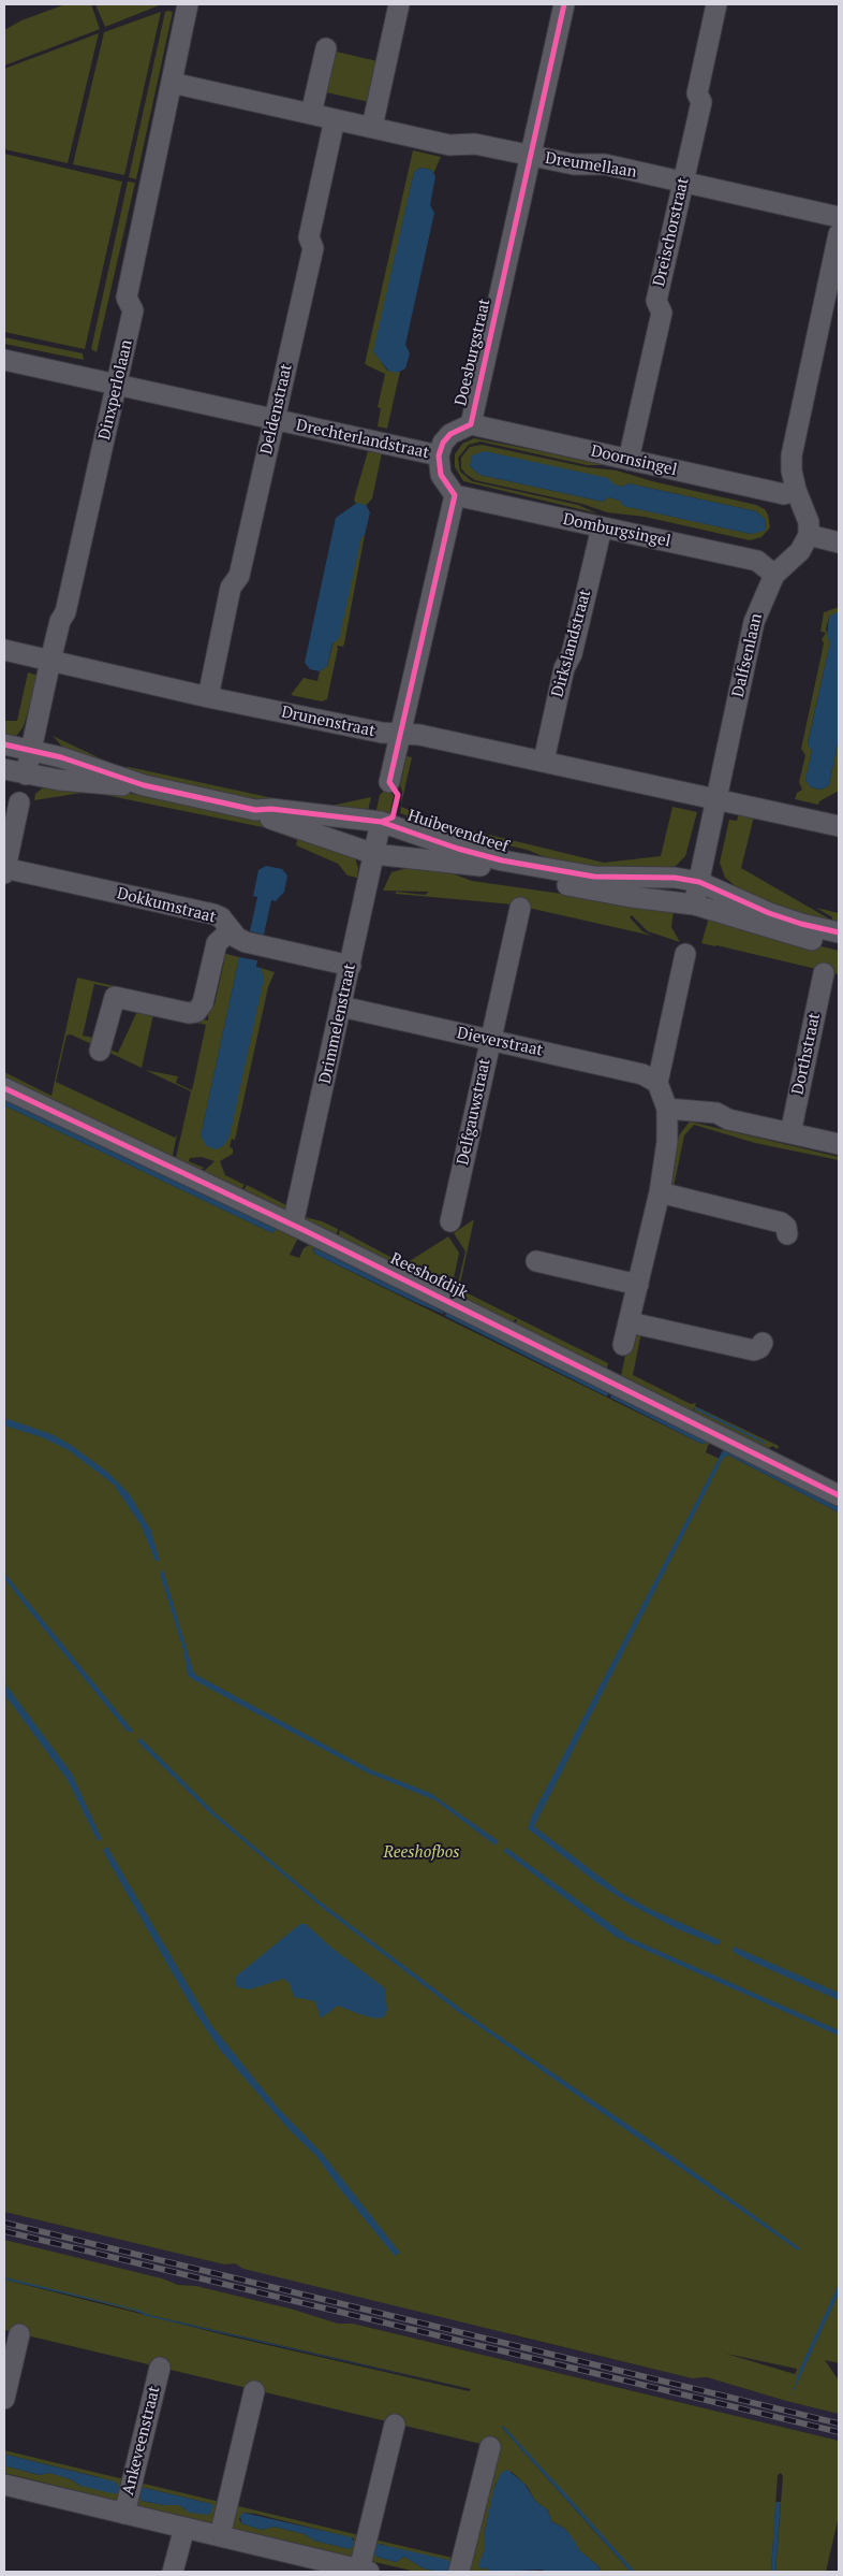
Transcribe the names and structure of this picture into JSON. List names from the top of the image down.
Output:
{
  "streets": {
    "street": [
      "Dreumellaan",
      "Dreischorstraat",
      "Doesburgstraat",
      "Dinxperlolaan",
      "Deldenstraat",
      "Drechterlandstraat",
      "Doornsingel",
      "Domburgsingel",
      "Dirkslandstraat",
      "Dalfsenlaan",
      "Drunenstraat",
      "Huibevendreef",
      "Dokkumstraat",
      "Drimmelenstraat",
      "Dieverstraat",
      "Dorthstraat",
      "Delfgauwstraat",
      "Reeshofdijk",
      "Ankeveenstraat"
    ]
  },
  "crossings": [
    ["Dreumellaan", "Dreischorstraat"],
    ["Dreumellaan", "Doesburgstraat"],
    ["Dreumellaan", "Dinxperlolaan"],
    ["Dreumellaan", "Deldenstraat"],
    ["Dreischorstraat", "Doornsingel"],
    ["Doesburgstraat", "Drechterlandstraat"],
    ["Doesburgstraat", "Doornsingel"],
    ["Dinxperlolaan", "Drechterlandstraat"],
    ["Dinxperlolaan", "Drunenstraat"],
    ["Dinxperlolaan", "Huibevendreef"],
    ["Deldenstraat", "Drechterlandstraat"],
    ["Deldenstraat", "Drunenstraat"],
    ["Domburgsingel", "Dirkslandstraat"],
    ["Domburgsingel", "Dalfsenlaan"],
    ["Dirkslandstraat", "Drunenstraat"],
    ["Dalfsenlaan", "Drunenstraat"],
    ["Dalfsenlaan", "Huibevendreef"],
    ["Huibevendreef", "Drimmelenstraat"],
    ["Dokkumstraat", "Drimmelenstraat"],
    ["Drimmelenstraat", "Dieverstraat"],
    ["Drimmelenstraat", "Reeshofdijk"],
    ["Dieverstraat", "Delfgauwstraat"]
  ],
  "parks": ["Reeshofbos"]
}
